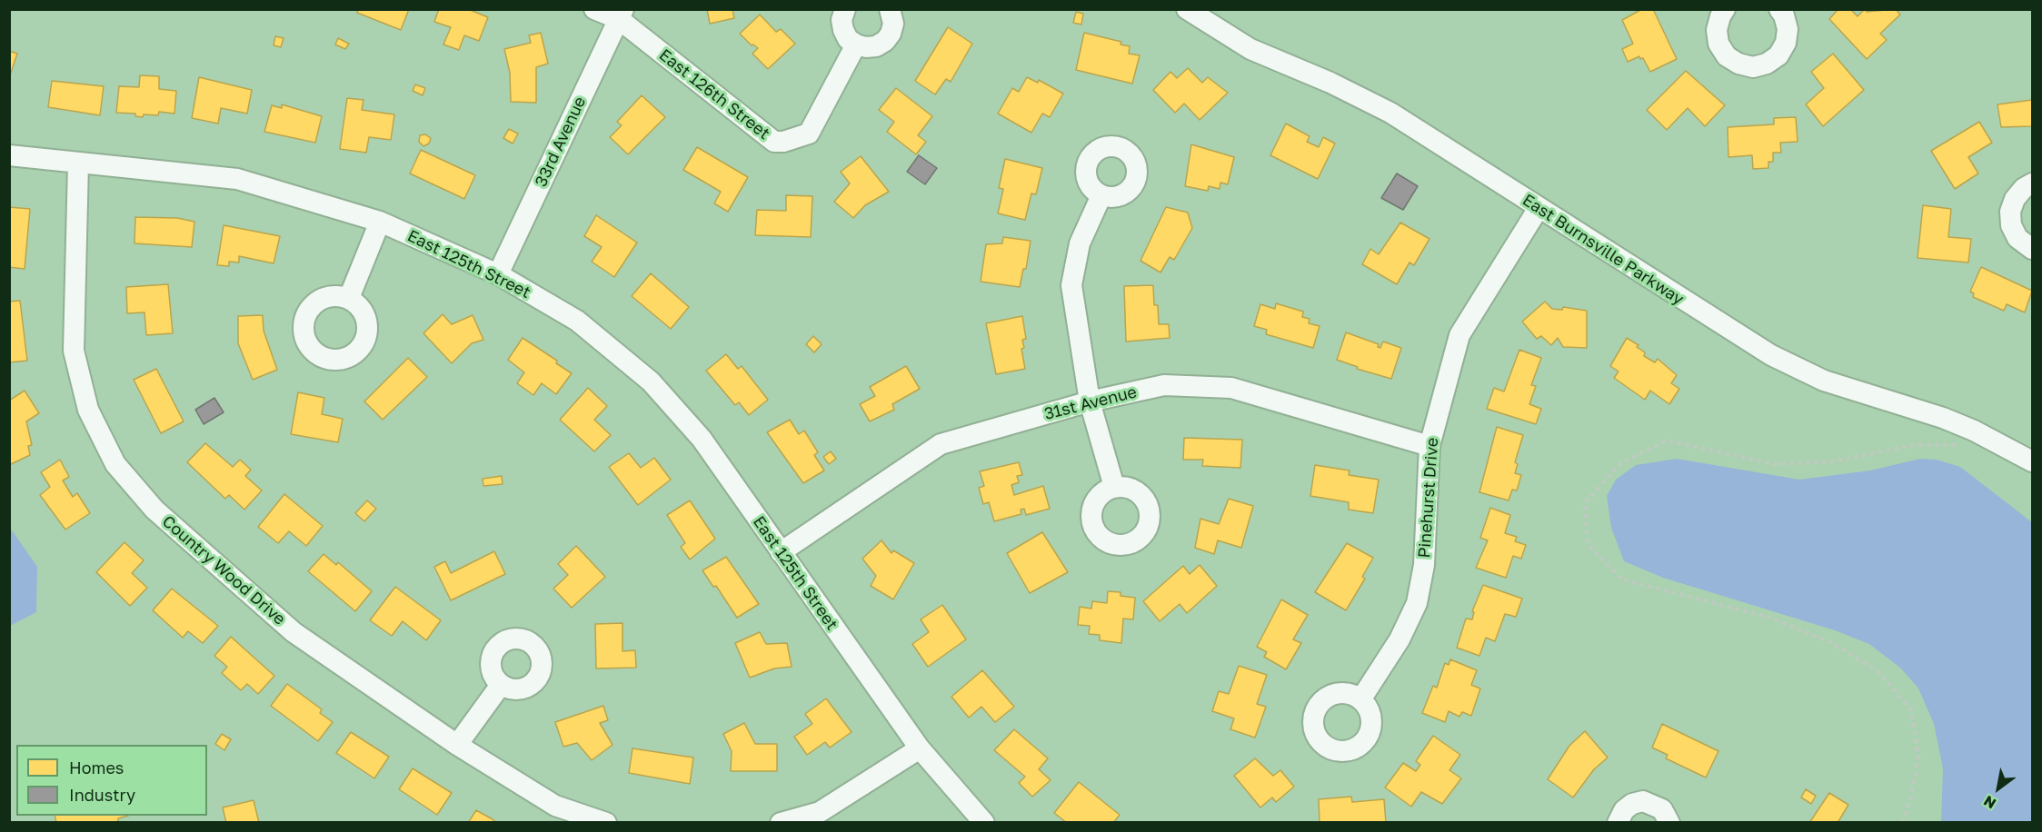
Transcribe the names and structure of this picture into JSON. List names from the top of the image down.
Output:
{
  "streets": {
    "street": [
      "East 126th Street",
      "33rd Avenue",
      "East Burnsville Parkway",
      "East 125th Street",
      "31st Avenue",
      "Pinehurst Drive",
      "Country Wood Drive"
    ]
  },
  "crossings": [
    ["East 126th Street", "33rd Avenue"],
    ["33rd Avenue", "East 125th Street"],
    ["East Burnsville Parkway", "Pinehurst Drive"],
    ["East 125th Street", "31st Avenue"],
    ["East 125th Street", "Country Wood Drive"],
    ["31st Avenue", "Pinehurst Drive"]
  ],
  "legend": ["Homes", "Industry"],
  "north": "bottom left"
}
